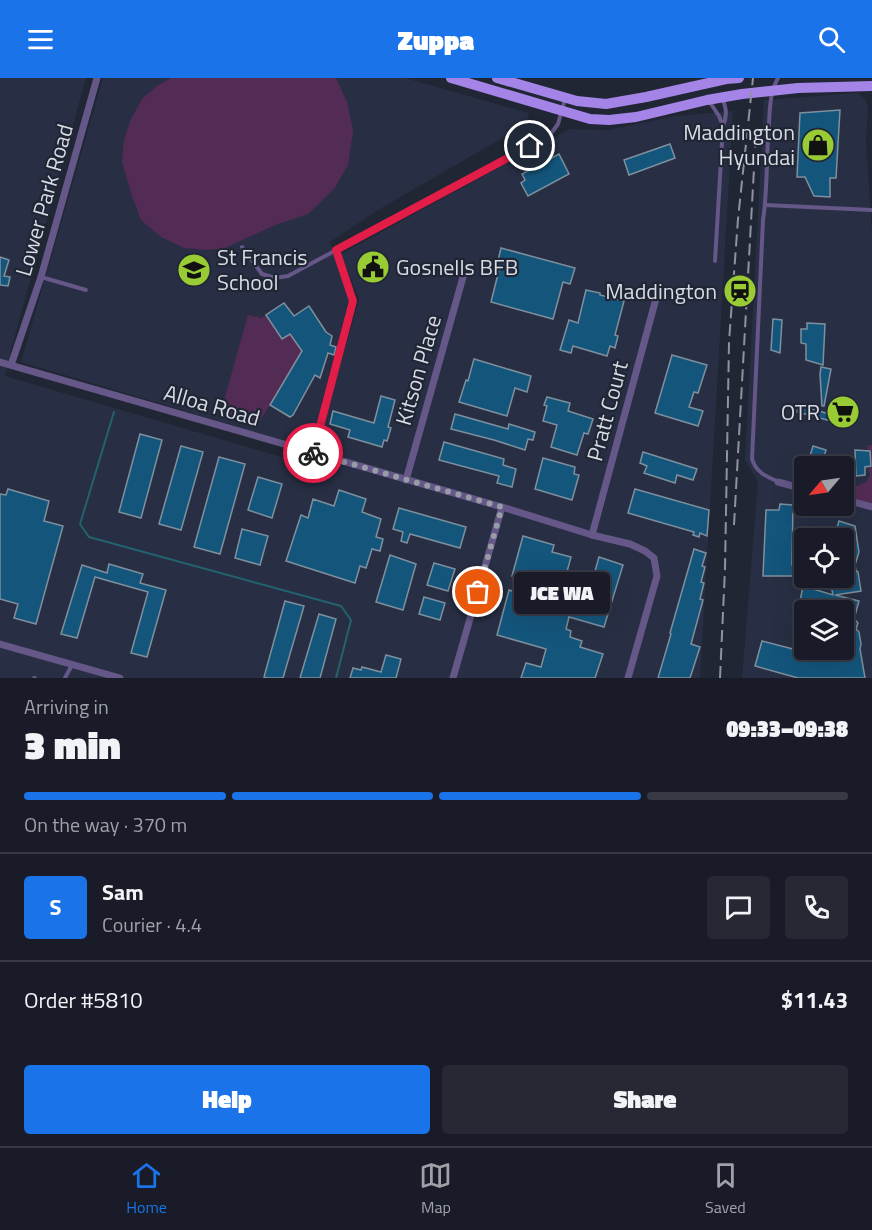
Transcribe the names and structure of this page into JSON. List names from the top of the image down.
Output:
{
  "streets": {
    "street": [
      "Lower Park Road",
      "Kitson Place",
      "Alloa Road",
      "Pratt Court"
    ]
  },
  "crossings": [
    ["Lower Park Road", "Alloa Road"],
    ["Kitson Place", "Alloa Road"],
    ["Alloa Road", "Pratt Court"]
  ],
  "places": {
    "shop": ["Maddington Hyundai"],
    "public building": ["Gosnells BFB"],
    "school or university": ["St Francis School"],
    "station": ["Maddington"],
    "supermarket": ["OTR"],
    "other": ["JCE WA"]
  },
  "north": "bottom left",
  "page": {
    "header": "Zuppa",
    "bubble": "JCE WA",
    "heading": ["3 min", "Arriving in", "09:33–09:38"],
    "panel": [
      "Sam",
      "Courier · 4.4",
      "Order #5810",
      "$11.43"
    ],
    "bar": "On the way · 370 m",
    "round": "S",
    "buttons": ["Help", "Share"],
    "tabs": ["Home", "Map", "Saved"]
  }
}
